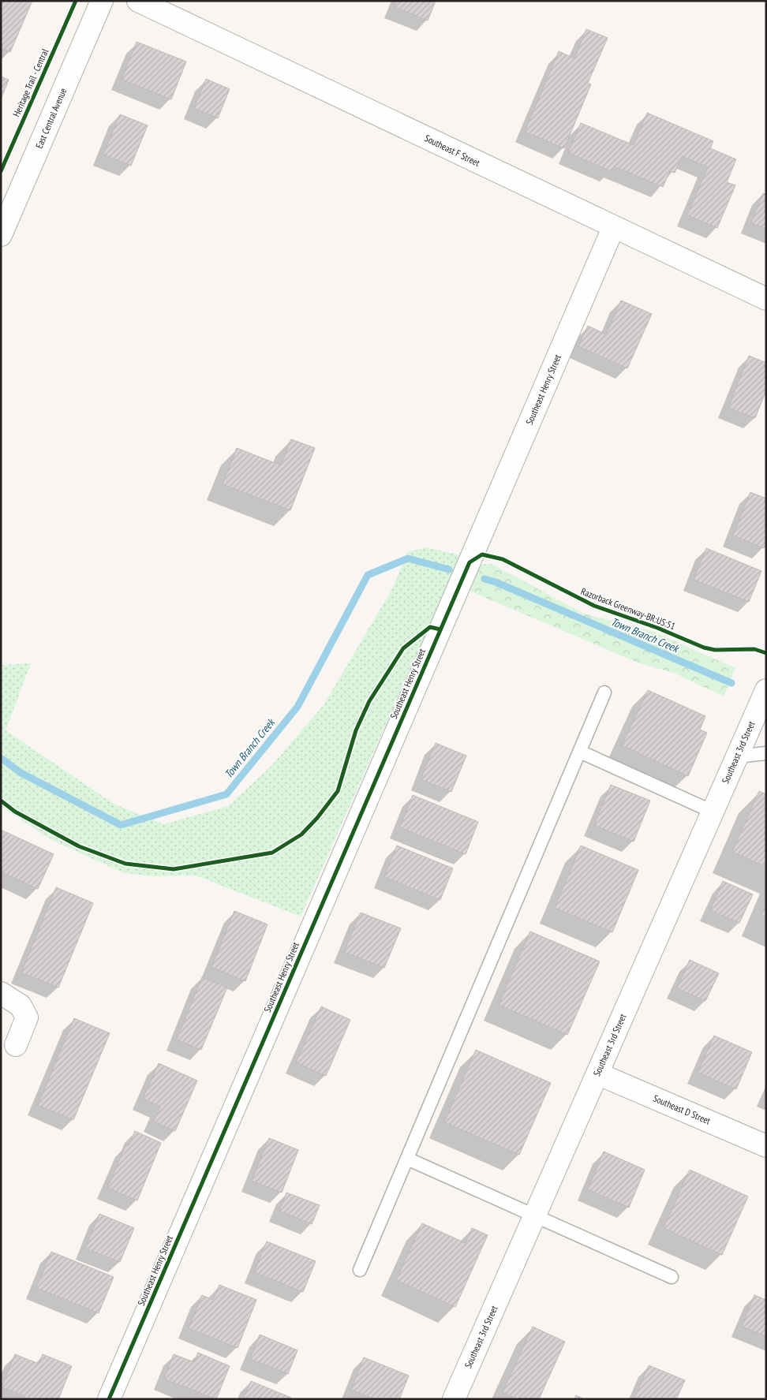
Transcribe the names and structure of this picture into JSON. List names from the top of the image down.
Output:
{
  "streets": {
    "street": [
      "East Central Avenue",
      "Southeast F Street",
      "Southeast Henry Street",
      "Southeast 3rd Street",
      "Southeast D Street"
    ],
    "cycle path": ["Heritage Trail - Central", "Razorback Greenway-BR:US:51"]
  },
  "crossings": [
    ["Southeast F Street", "Southeast Henry Street"],
    ["Southeast 3rd Street", "Southeast D Street"]
  ],
  "water": ["Town Branch Creek"]
}
